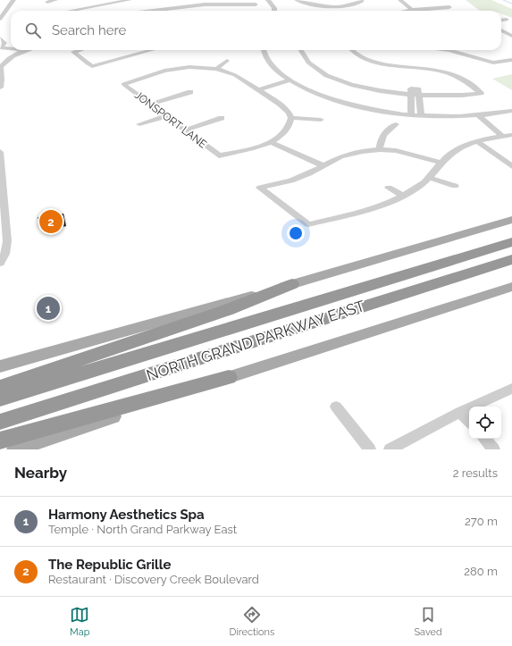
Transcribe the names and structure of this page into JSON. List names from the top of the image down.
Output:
{
  "streets": {
    "highway": ["NORTH GRAND PARKWAY EAST"],
    "street": ["JONSPORT LANE"]
  },
  "page": {
    "search": "Search here",
    "pins": ["2", "1"],
    "heading": ["Nearby", "2 results"],
    "list": [
      {
        "mark": "1",
        "name": "Harmony Aesthetics Spa",
        "note": "Temple · North Grand Parkway East",
        "value": "270 m"
      },
      {
        "mark": "2",
        "name": "The Republic Grille",
        "note": "Restaurant · Discovery Creek Boulevard",
        "value": "280 m"
      }
    ],
    "nav": ["Map", "Directions", "Saved"]
  }
}
